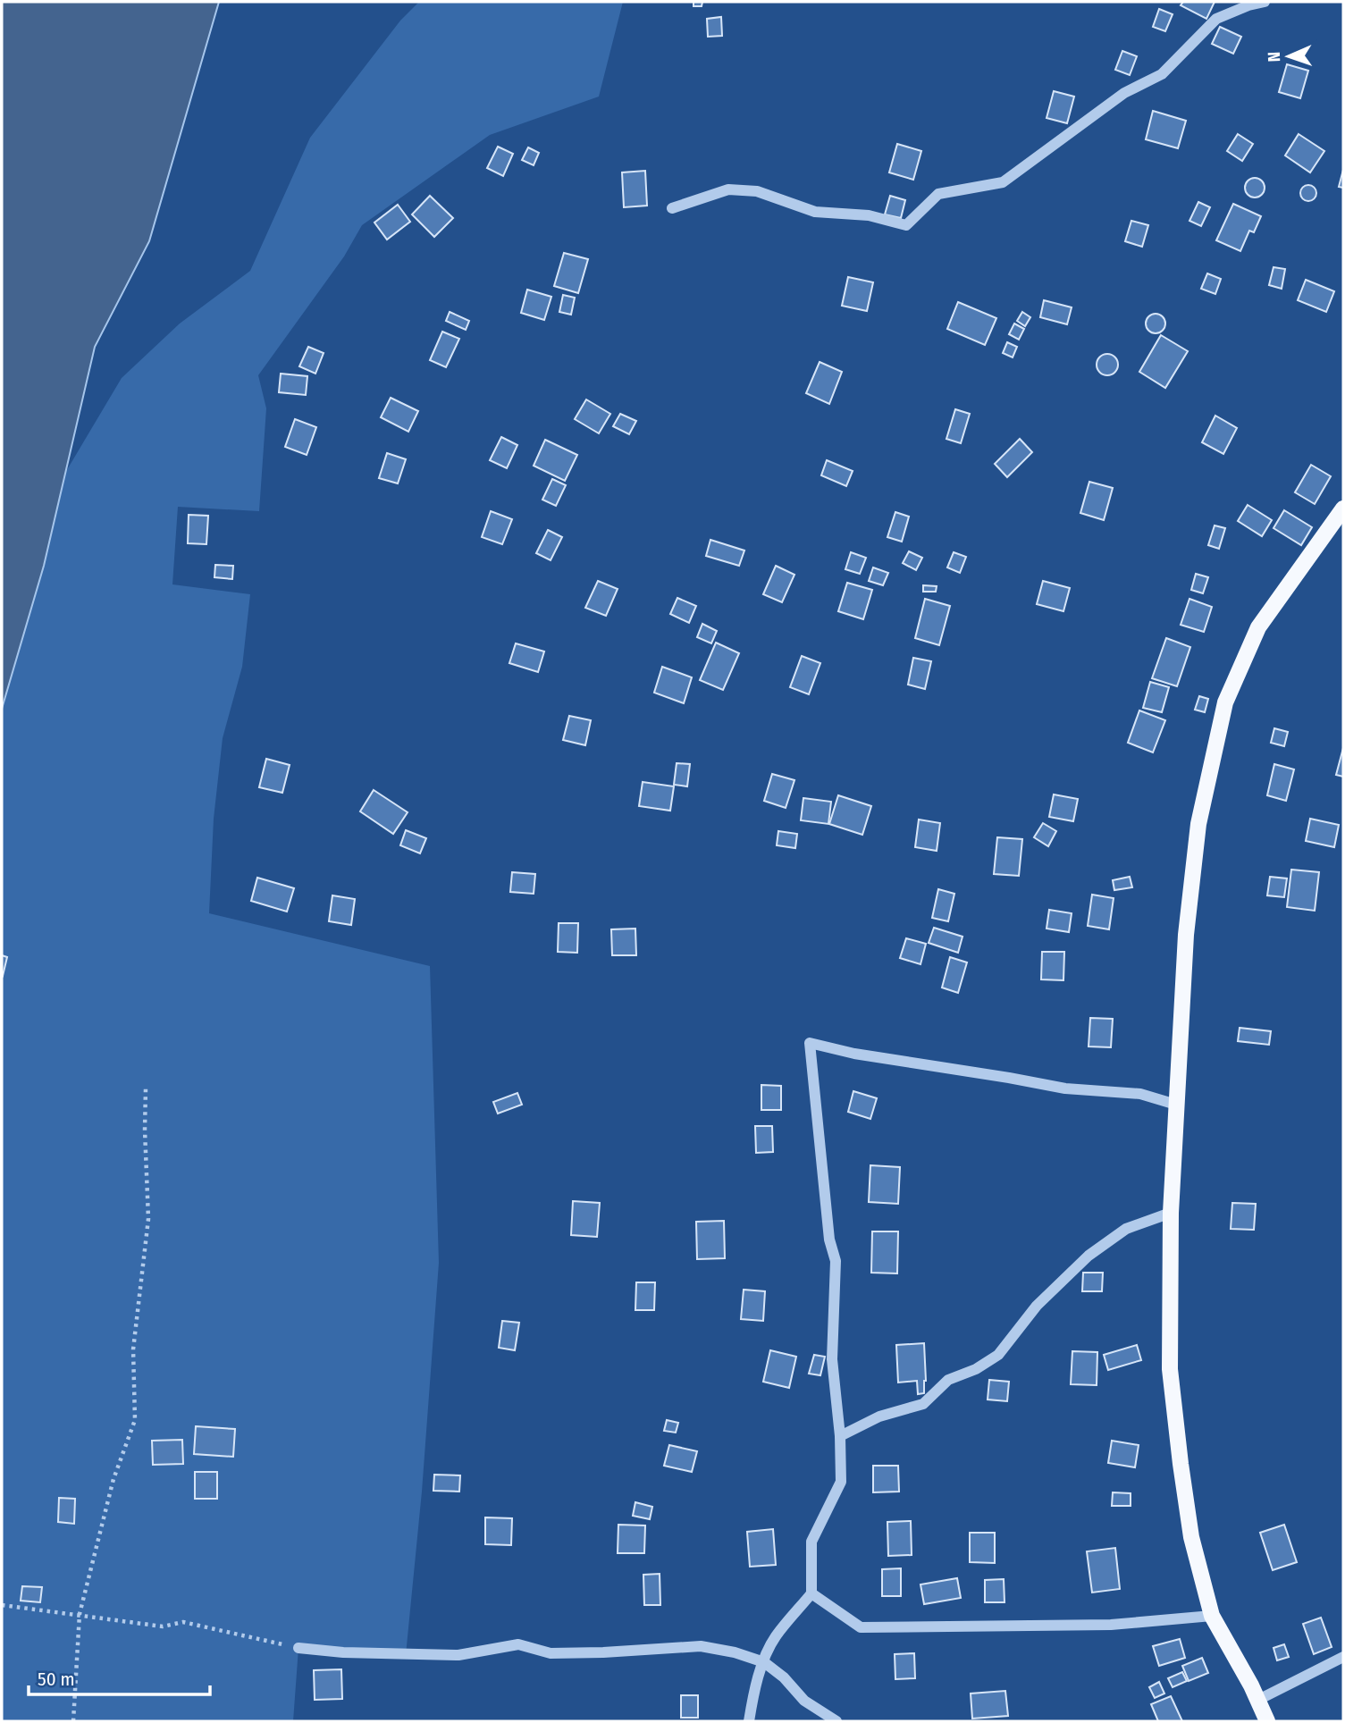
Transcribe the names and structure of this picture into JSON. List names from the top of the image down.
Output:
{
  "scale_bar": "50 m",
  "north": "left"
}
